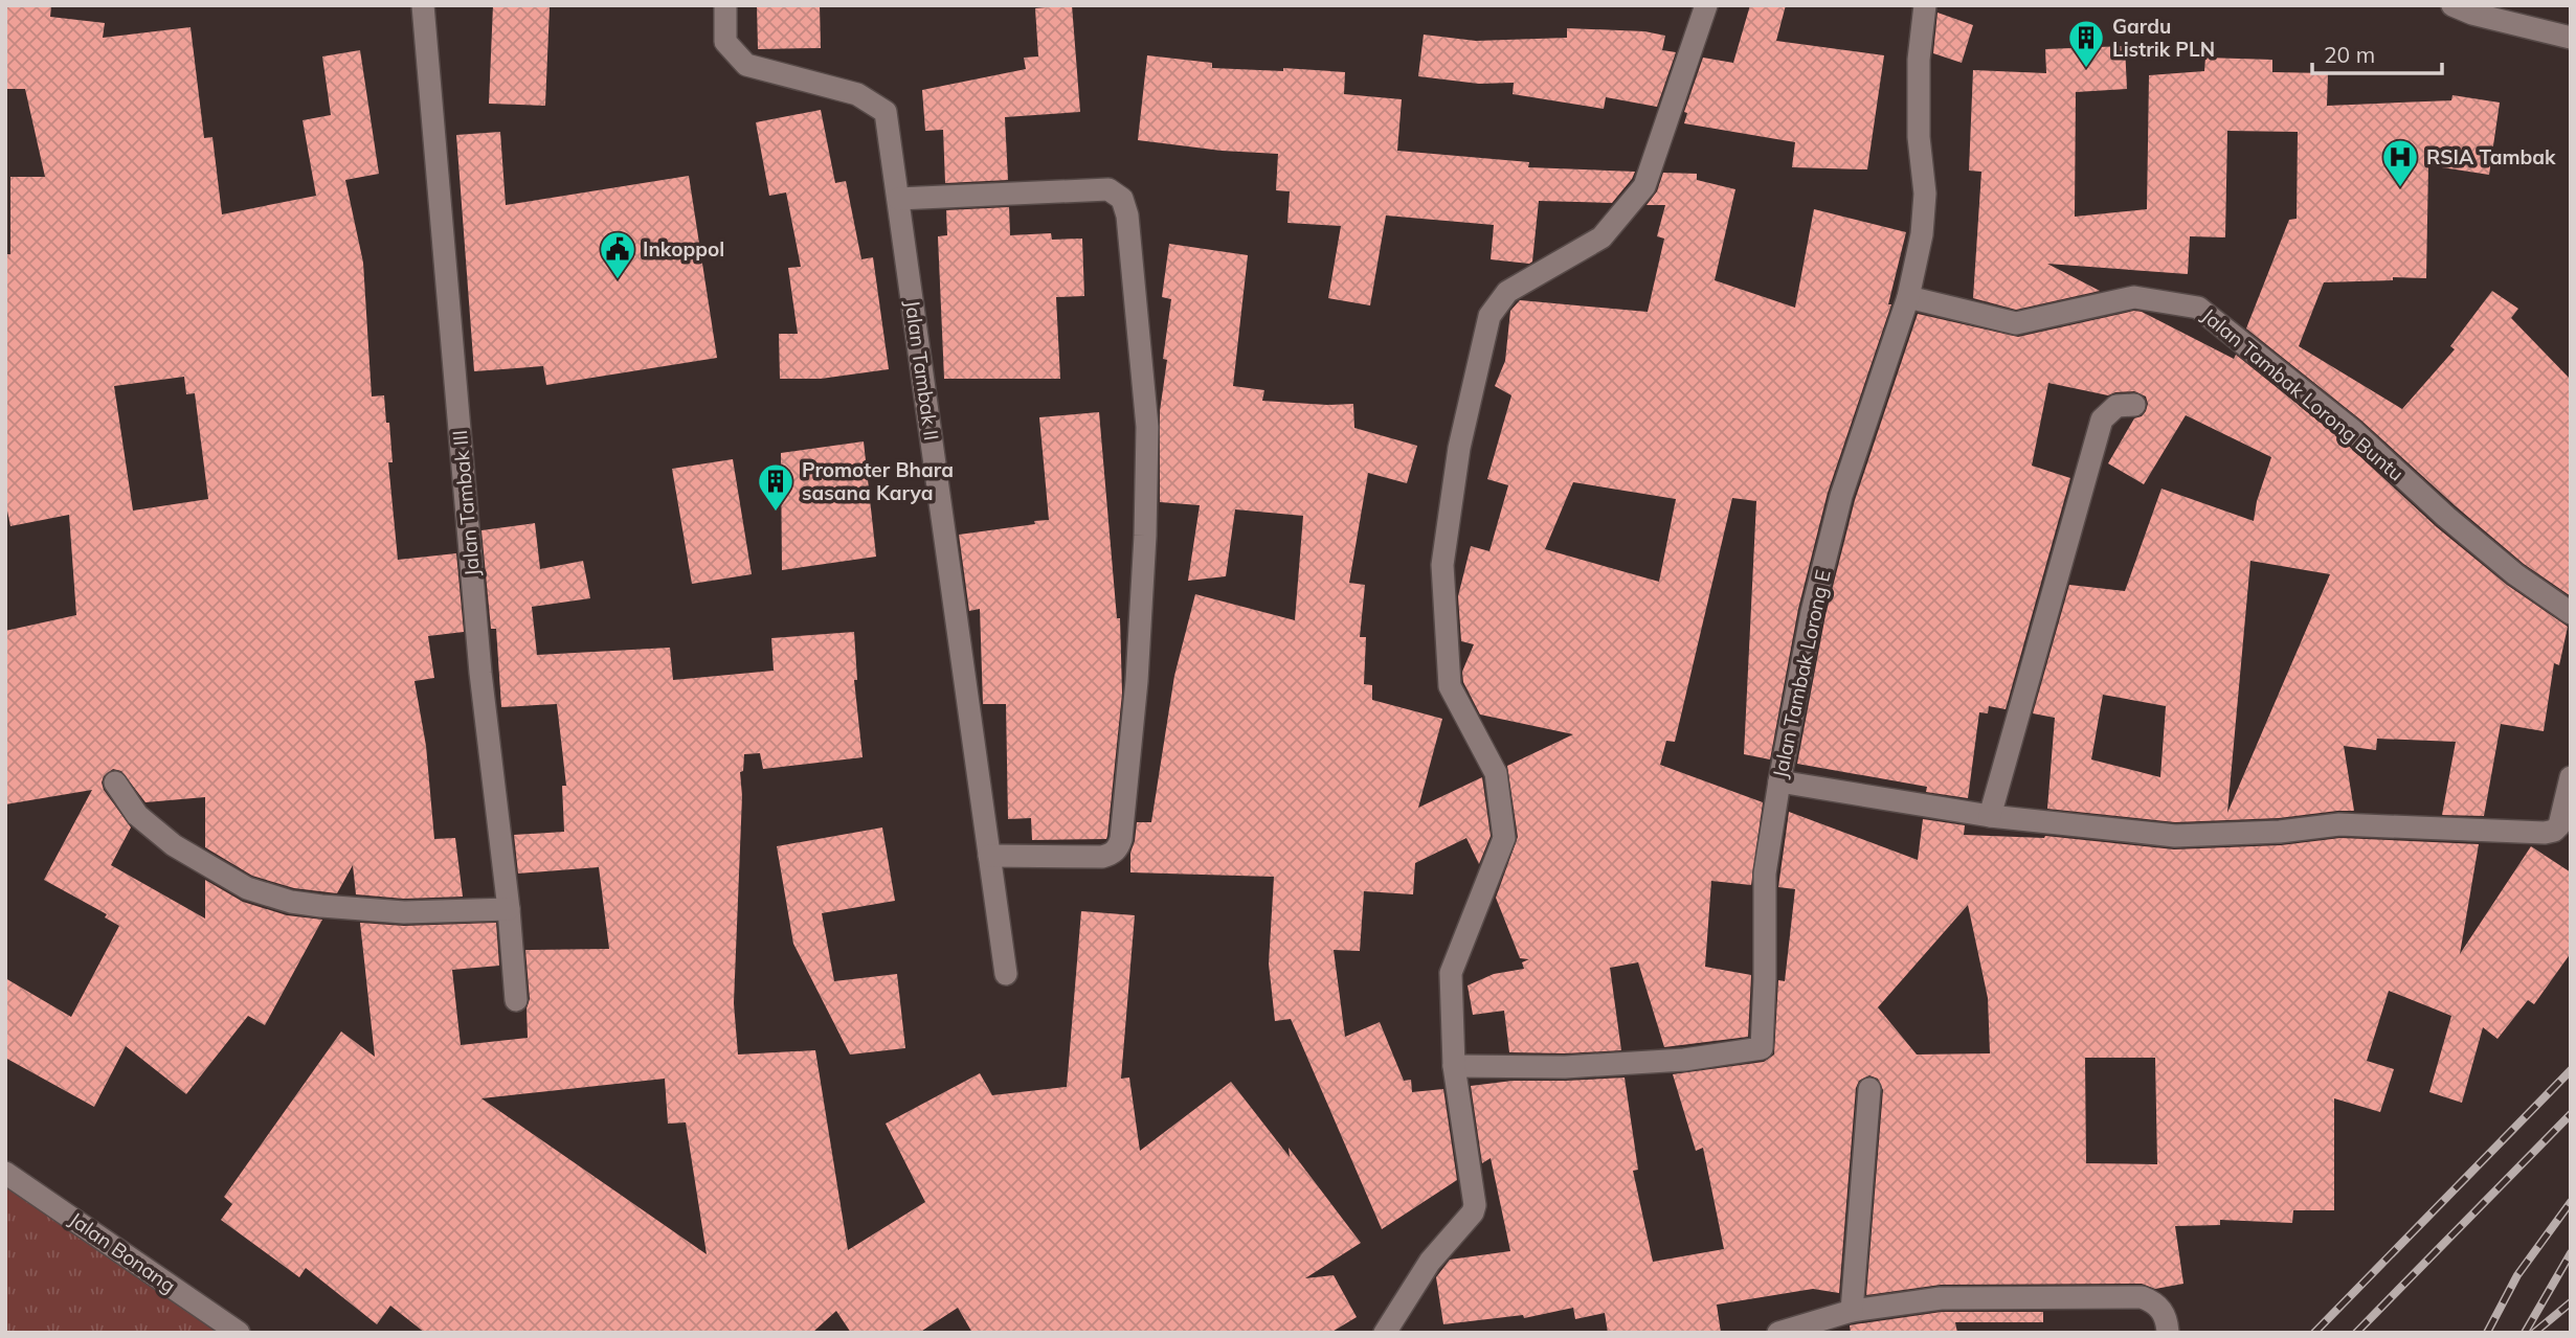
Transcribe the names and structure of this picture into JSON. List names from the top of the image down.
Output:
{
  "streets": {
    "street": [
      "Jalan Tambak II",
      "Jalan Tambak Lorong Buntu",
      "Jalan Tambak III",
      "Jalan Tambak Lorong E",
      "Jalan Bonang"
    ]
  },
  "crossings": [
    ["Jalan Tambak Lorong Buntu", "Jalan Tambak Lorong E"]
  ],
  "places": {
    "building": ["Gardu Listrik PLN", "Promoter Bhara sasana Karya"],
    "hospital": ["RSIA Tambak"],
    "public building": ["Inkoppol"]
  },
  "scale_bar": "20 m"
}
